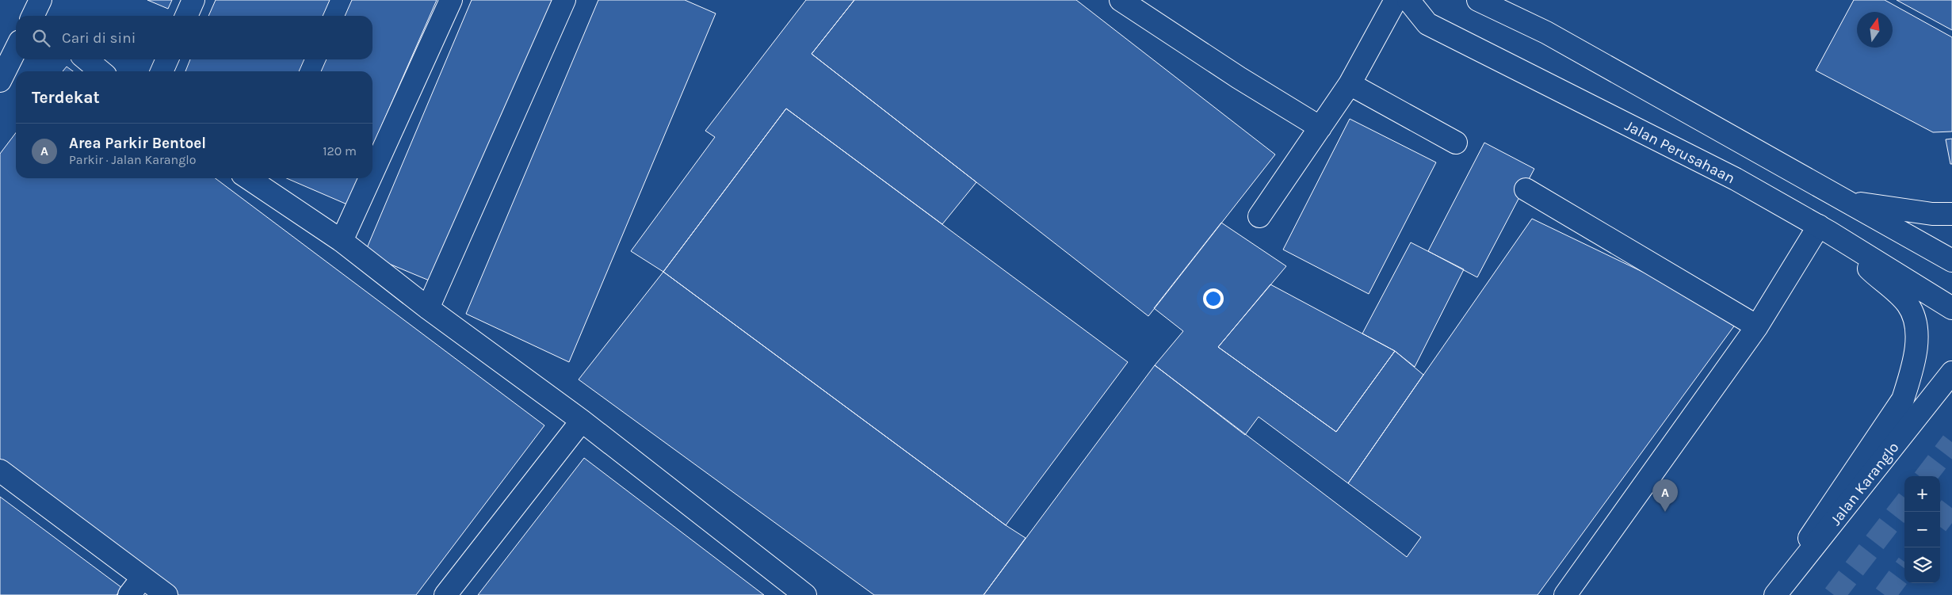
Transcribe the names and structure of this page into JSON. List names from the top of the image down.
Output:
{
  "streets": {
    "main road": ["Jalan Perusahaan", "Jalan Karanglo"]
  },
  "north": "top",
  "page": {
    "search": "Cari di sini",
    "heading": "Terdekat",
    "list": [
      {
        "mark": "A",
        "name": "Area Parkir Bentoel",
        "note": "Parkir · Jalan Karanglo",
        "value": "120 m"
      }
    ],
    "map_buttons": ["+", "−"],
    "pins": "A"
  }
}
